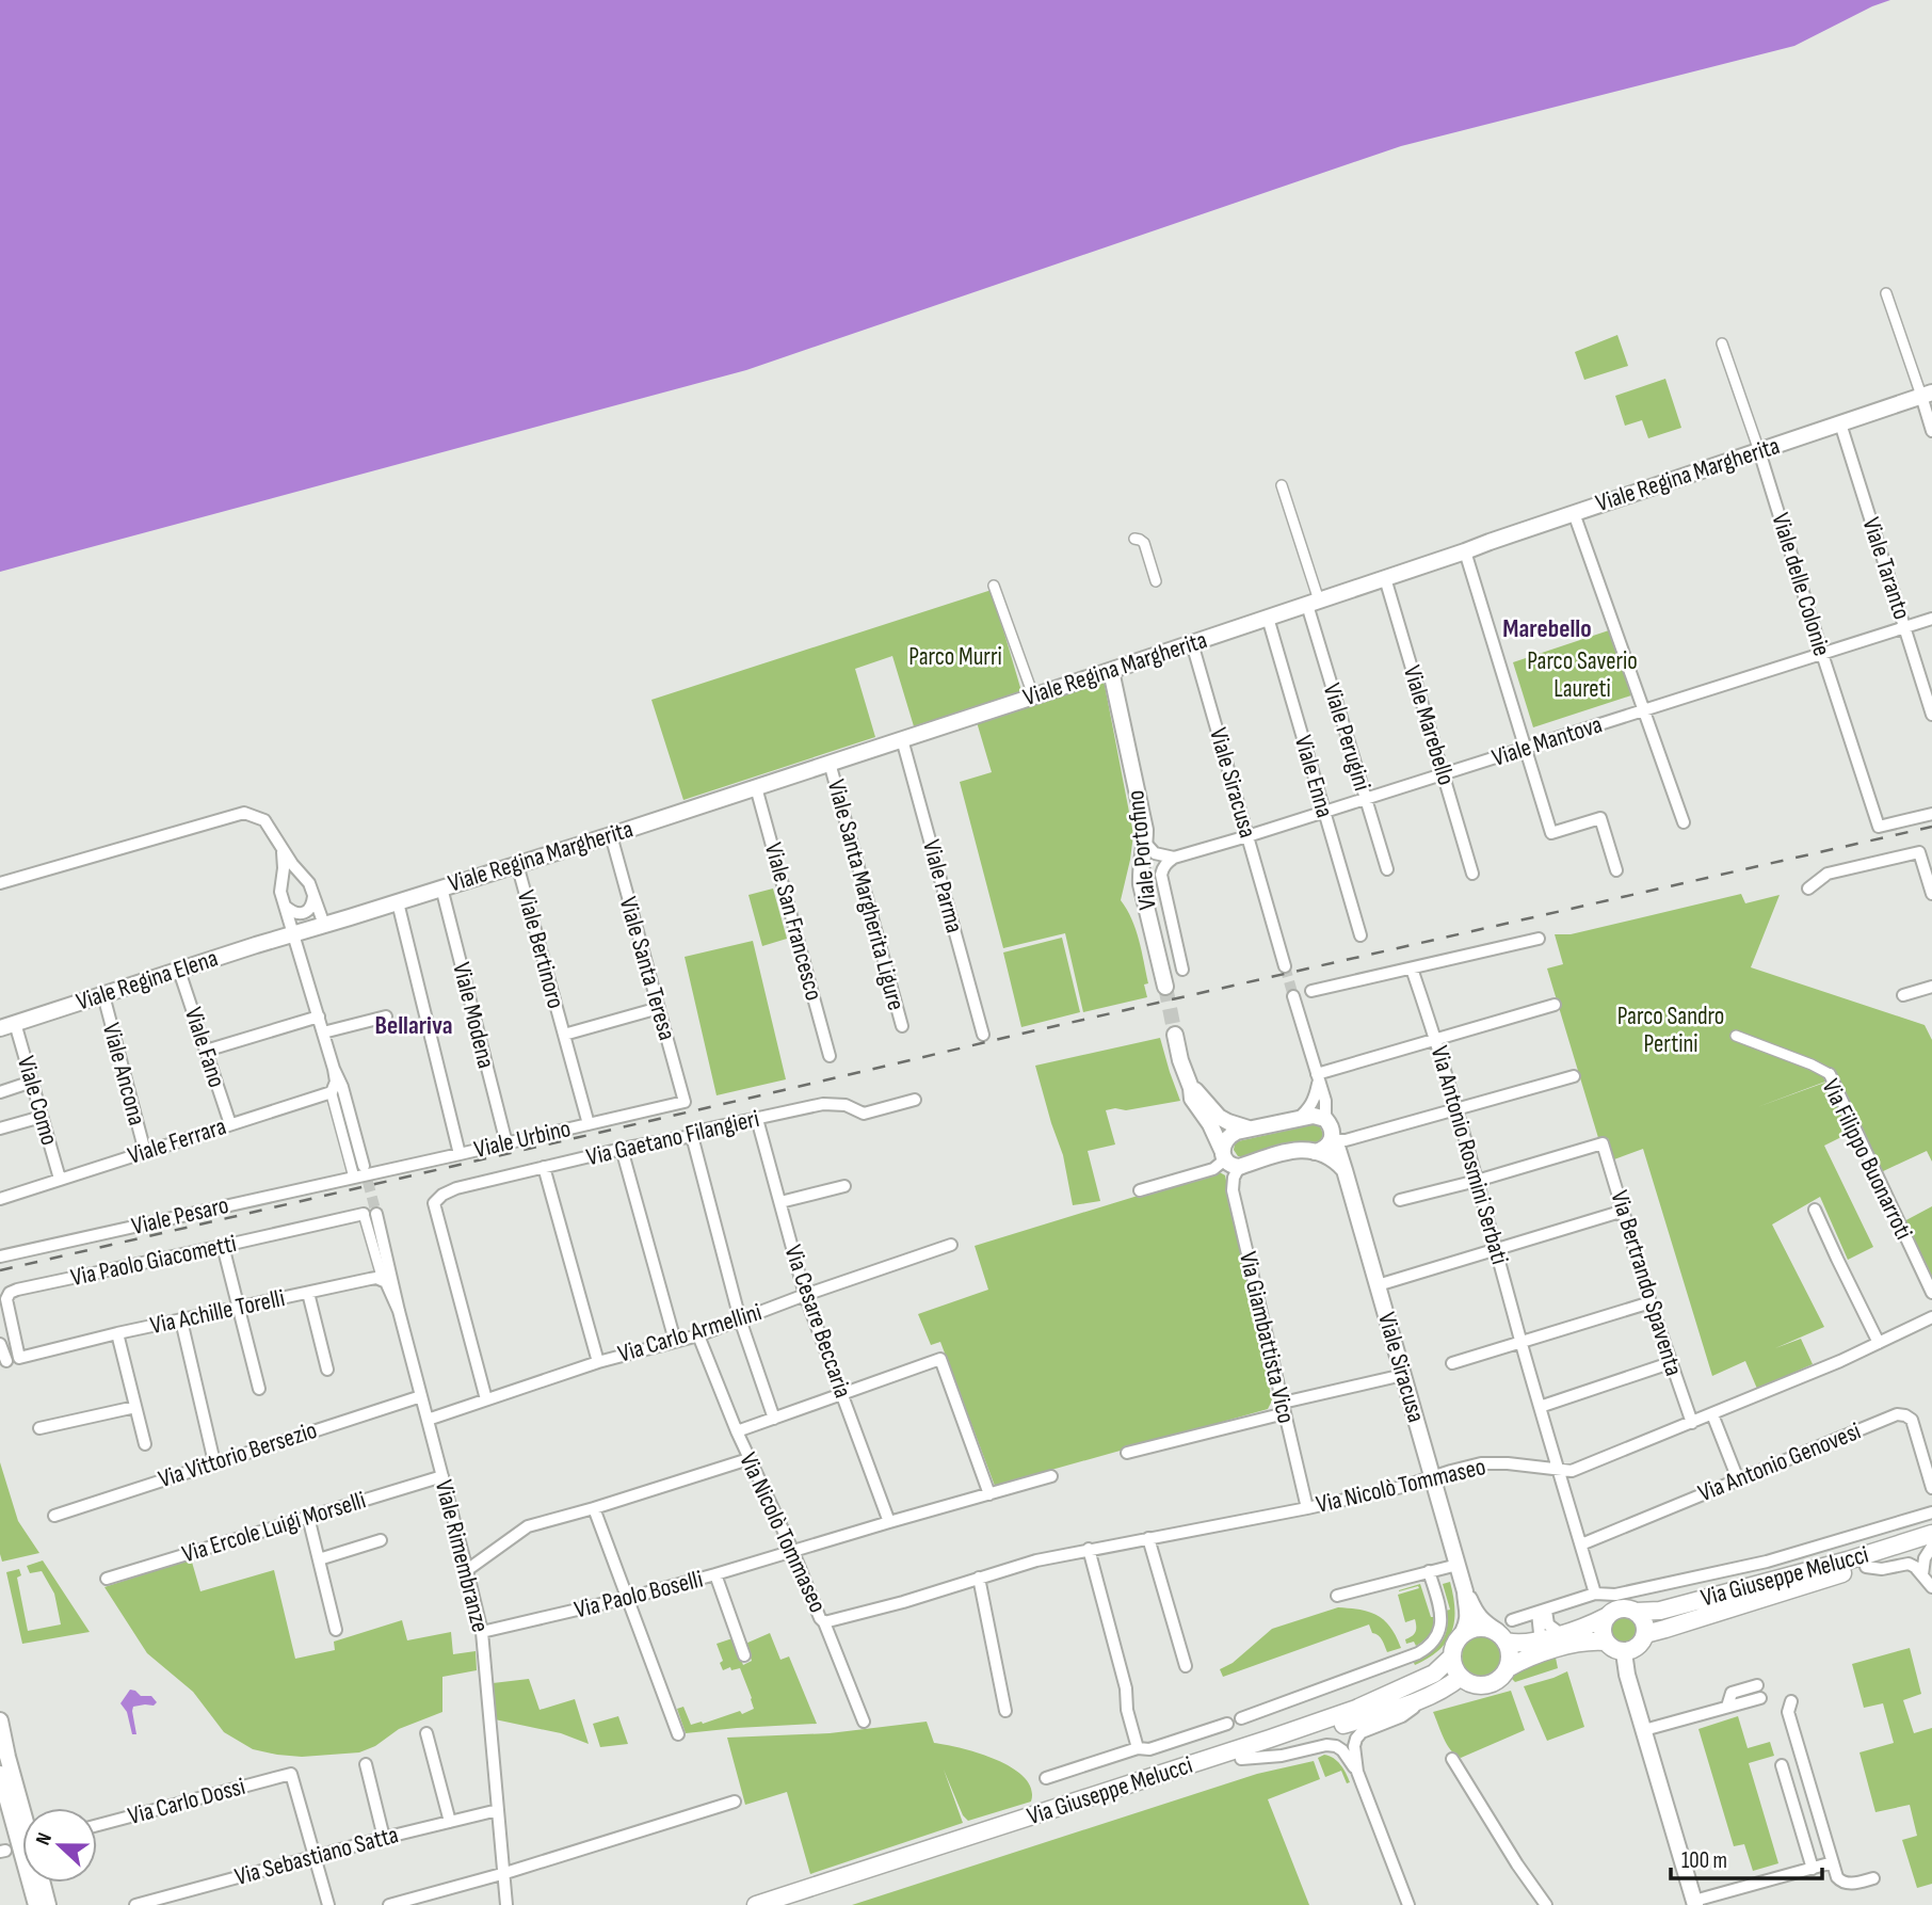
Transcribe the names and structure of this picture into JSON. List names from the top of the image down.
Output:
{
  "streets": {
    "main road": ["Via Giuseppe Melucci"],
    "street": [
      "Viale Regina Margherita",
      "Viale Taranto",
      "Viale delle Colonie",
      "Viale Marebello",
      "Viale Perugini",
      "Viale Mantova",
      "Viale Enna",
      "Viale Siracusa",
      "Viale Portofino",
      "Viale Parma",
      "Viale Santa Margherita Ligure",
      "Viale San Francesco",
      "Viale Bertinoro",
      "Viale Santa Teresa",
      "Viale Regina Elena",
      "Viale Modena",
      "Viale Fano",
      "Viale Ancona",
      "Viale Como",
      "Via Gaetano Filangieri",
      "Viale Urbino",
      "Viale Ferrara",
      "Via Antonio Rosmini Serbati",
      "Via Filippo Buonarroti",
      "Viale Pesaro",
      "Via Paolo Giacometti",
      "Via Bertrando Spaventa",
      "Via Achille Torelli",
      "Via Cesare Beccaria",
      "Via Carlo Armellini",
      "Via Giambattista Vico",
      "Via Vittorio Bersezio",
      "Via Antonio Genovesi",
      "Via Nicolò Tommaseo",
      "Via Ercole Luigi Morselli",
      "Viale Rimembranze",
      "Via Paolo Boselli",
      "Via Carlo Dossi",
      "Via Sebastiano Satta"
    ]
  },
  "crossings": [
    ["Viale Regina Margherita", "Viale Taranto"],
    ["Viale Regina Margherita", "Viale delle Colonie"],
    ["Viale Regina Margherita", "Viale Marebello"],
    ["Viale Regina Margherita", "Viale Perugini"],
    ["Viale Regina Margherita", "Viale Enna"],
    ["Viale Regina Margherita", "Viale Siracusa"],
    ["Viale Regina Margherita", "Viale Portofino"],
    ["Viale Regina Margherita", "Viale Parma"],
    ["Viale Regina Margherita", "Viale Santa Margherita Ligure"],
    ["Viale Regina Margherita", "Viale San Francesco"],
    ["Viale Regina Margherita", "Viale Bertinoro"],
    ["Viale Regina Margherita", "Viale Santa Teresa"],
    ["Viale Regina Margherita", "Viale Regina Elena"],
    ["Viale Regina Margherita", "Viale Modena"],
    ["Viale Taranto", "Viale Mantova"],
    ["Viale delle Colonie", "Viale Mantova"],
    ["Viale Marebello", "Viale Mantova"],
    ["Viale Perugini", "Viale Mantova"],
    ["Viale Mantova", "Viale Enna"],
    ["Viale Mantova", "Viale Siracusa"],
    ["Viale Mantova", "Viale Portofino"],
    ["Viale Siracusa", "Via Nicolò Tommaseo"],
    ["Viale Siracusa", "Via Giuseppe Melucci"],
    ["Viale Bertinoro", "Viale Santa Teresa"],
    ["Viale Bertinoro", "Viale Urbino"],
    ["Viale Santa Teresa", "Viale Urbino"],
    ["Viale Regina Elena", "Viale Fano"],
    ["Viale Regina Elena", "Viale Ancona"],
    ["Viale Regina Elena", "Viale Como"],
    ["Viale Modena", "Viale Urbino"],
    ["Viale Fano", "Viale Ferrara"],
    ["Viale Ancona", "Viale Ferrara"],
    ["Viale Como", "Viale Ferrara"],
    ["Via Gaetano Filangieri", "Via Cesare Beccaria"],
    ["Via Gaetano Filangieri", "Via Carlo Armellini"],
    ["Viale Urbino", "Viale Pesaro"],
    ["Via Antonio Rosmini Serbati", "Via Bertrando Spaventa"],
    ["Via Antonio Rosmini Serbati", "Via Antonio Genovesi"],
    ["Via Antonio Rosmini Serbati", "Via Nicolò Tommaseo"],
    ["Via Paolo Giacometti", "Via Achille Torelli"],
    ["Via Bertrando Spaventa", "Via Nicolò Tommaseo"],
    ["Via Cesare Beccaria", "Via Carlo Armellini"],
    ["Via Cesare Beccaria", "Via Paolo Boselli"],
    ["Via Carlo Armellini", "Via Nicolò Tommaseo"],
    ["Via Carlo Armellini", "Viale Rimembranze"],
    ["Via Giambattista Vico", "Via Nicolò Tommaseo"],
    ["Via Vittorio Bersezio", "Viale Rimembranze"],
    ["Via Nicolò Tommaseo", "Via Paolo Boselli"],
    ["Via Ercole Luigi Morselli", "Viale Rimembranze"],
    ["Viale Rimembranze", "Via Paolo Boselli"],
    ["Viale Rimembranze", "Via Sebastiano Satta"],
    ["Via Carlo Dossi", "Via Sebastiano Satta"]
  ],
  "districts": ["Marebello", "Bellariva"],
  "parks": ["Parco Murri", "Parco Saverio Laureti", "Parco Sandro Pertini"],
  "scale_bar": "100 m",
  "north": "left"
}
